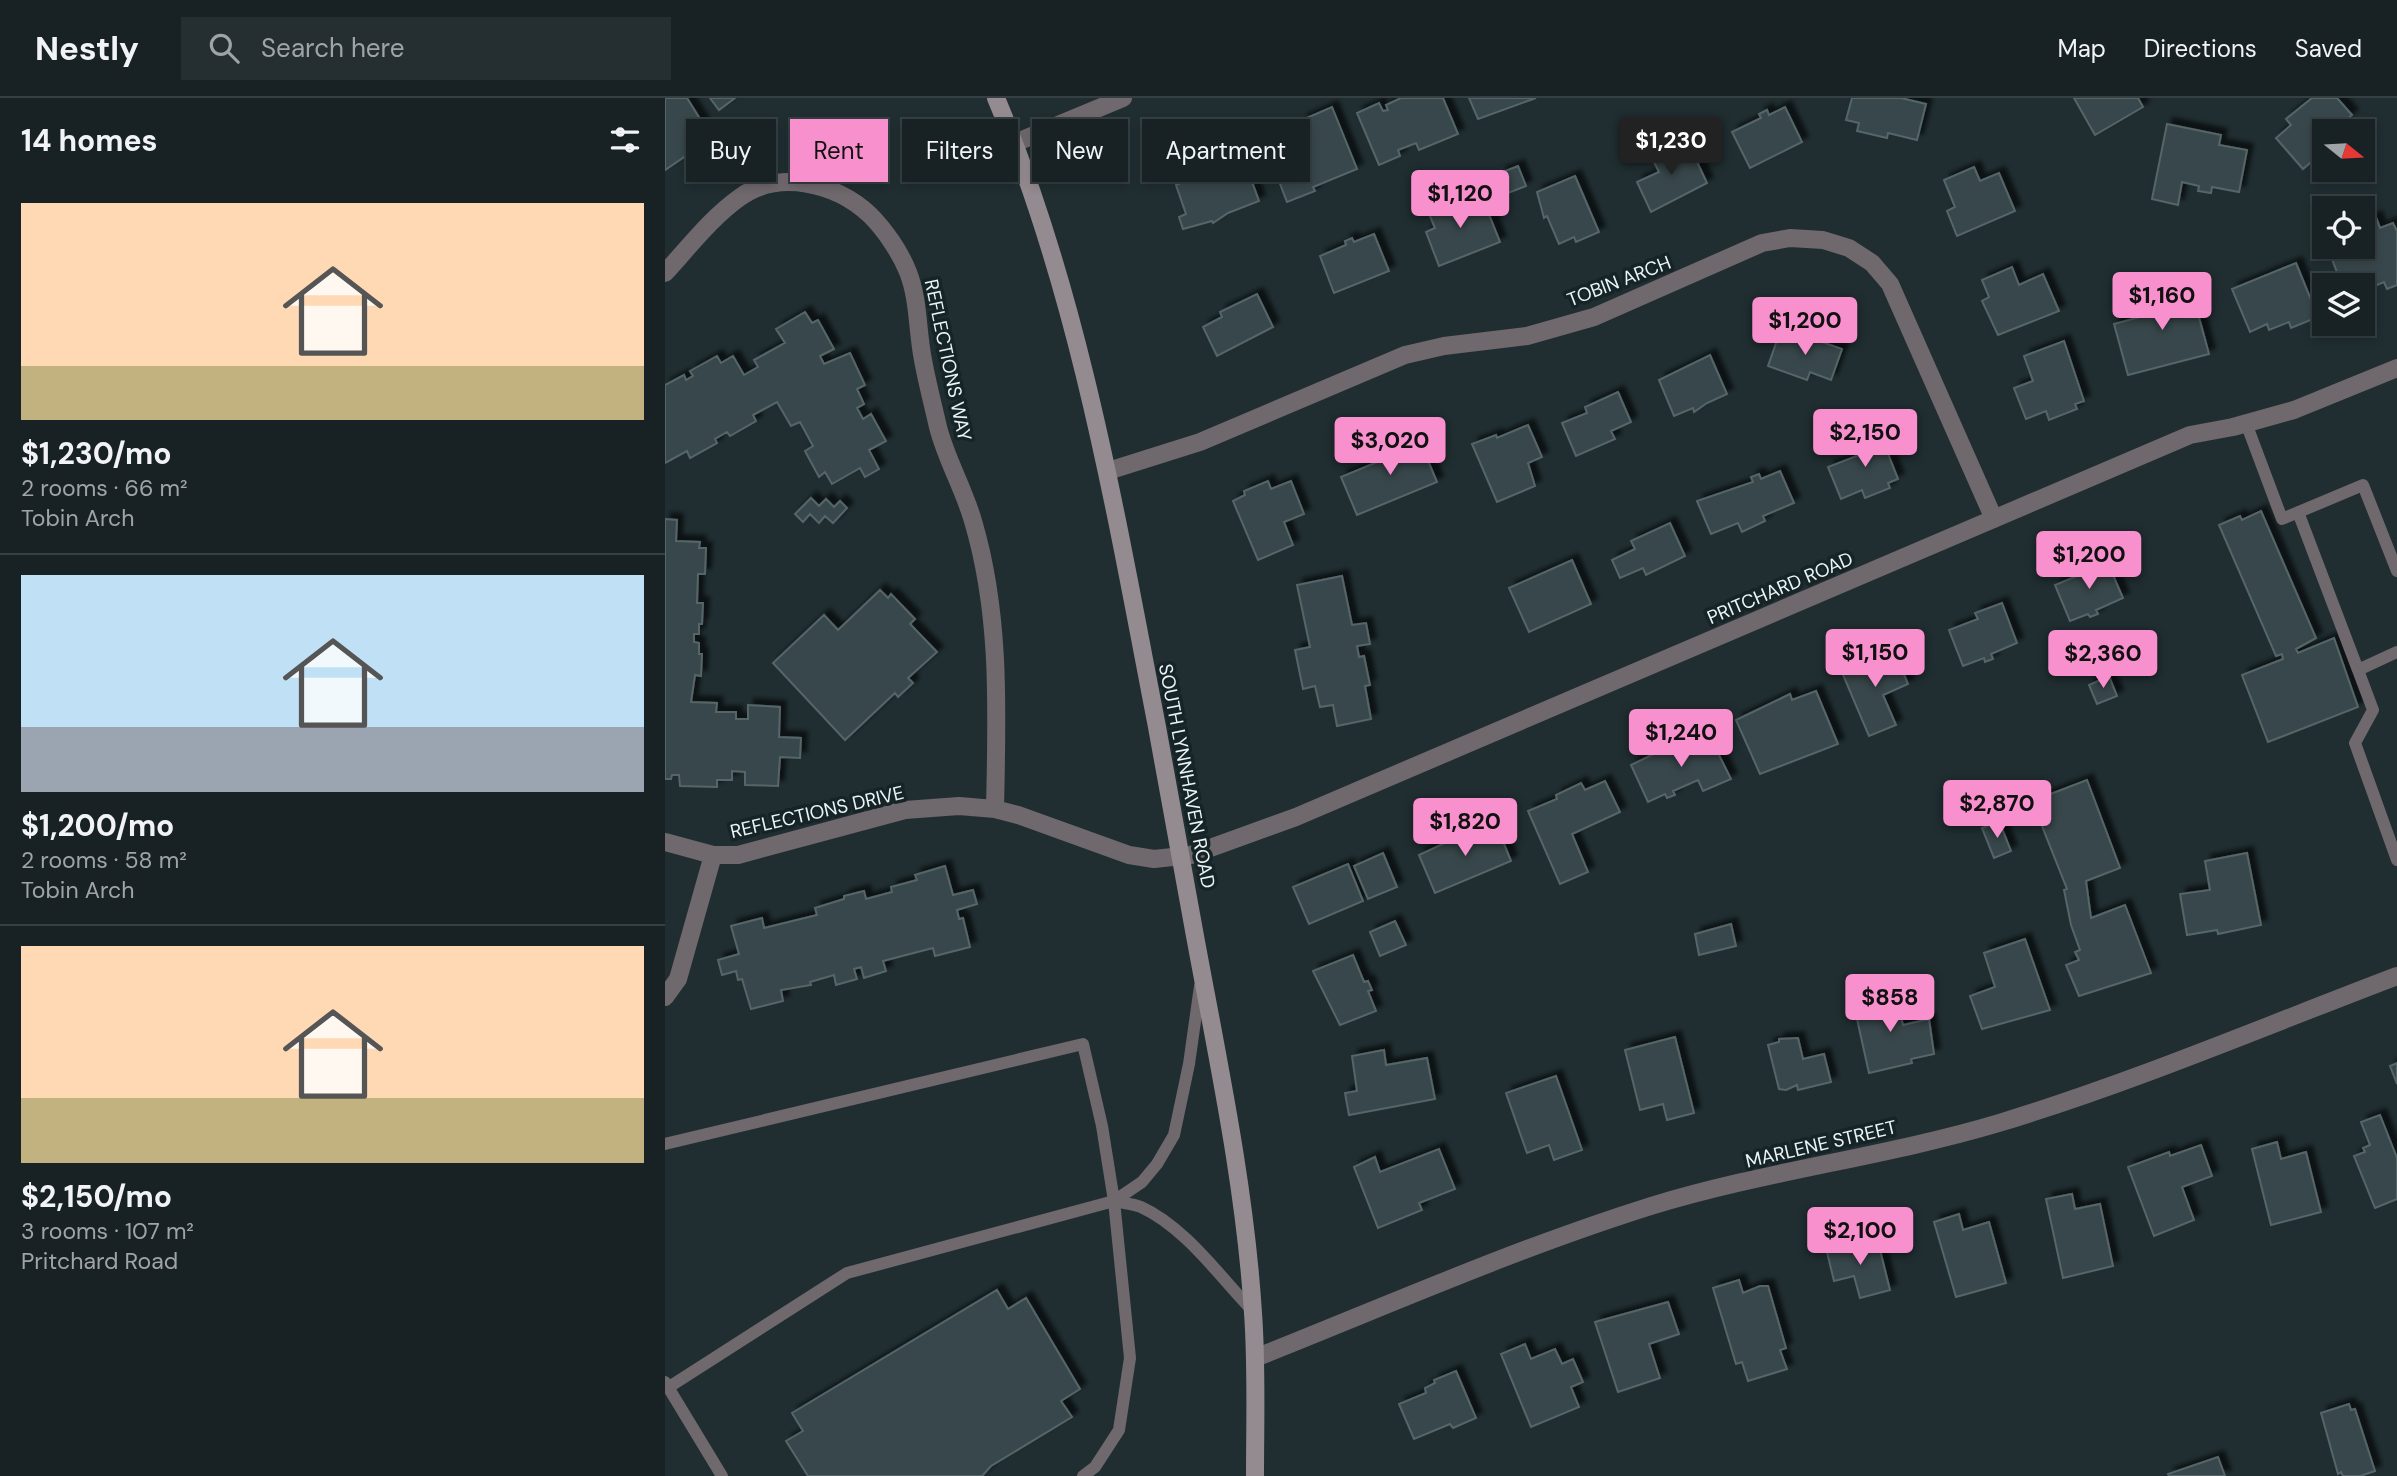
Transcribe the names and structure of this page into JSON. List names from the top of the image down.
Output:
{
  "streets": {
    "street": [
      "TOBIN ARCH",
      "REFLECTIONS WAY",
      "PRITCHARD ROAD",
      "SOUTH LYNNHAVEN ROAD",
      "REFLECTIONS DRIVE",
      "MARLENE STREET"
    ]
  },
  "crossings": [
    ["TOBIN ARCH", "PRITCHARD ROAD"],
    ["TOBIN ARCH", "SOUTH LYNNHAVEN ROAD"],
    ["REFLECTIONS WAY", "REFLECTIONS DRIVE"],
    ["PRITCHARD ROAD", "SOUTH LYNNHAVEN ROAD"],
    ["PRITCHARD ROAD", "REFLECTIONS DRIVE"],
    ["SOUTH LYNNHAVEN ROAD", "REFLECTIONS DRIVE"],
    ["SOUTH LYNNHAVEN ROAD", "MARLENE STREET"]
  ],
  "north": "right",
  "page": {
    "header": "Nestly",
    "search": "Search here",
    "nav": ["Map", "Directions", "Saved"],
    "heading": "14 homes",
    "price": [
      "$1,230",
      "$1,120",
      "$1,160",
      "$1,200",
      "$2,150",
      "$3,020",
      "$1,200",
      "$1,150",
      "$2,360",
      "$1,240",
      "$2,870",
      "$1,820",
      "$858",
      "$2,100"
    ],
    "chip": [
      "Buy",
      "Rent",
      "Filters",
      "New",
      "Apartment"
    ],
    "list": [
      {
        "name": "$1,230/mo",
        "note": "2 rooms · 66 m² · Tobin Arch"
      },
      {
        "name": "$1,200/mo",
        "note": "2 rooms · 58 m² · Tobin Arch"
      },
      {
        "name": "$2,150/mo",
        "note": "3 rooms · 107 m² · Pritchard Road"
      }
    ]
  }
}
